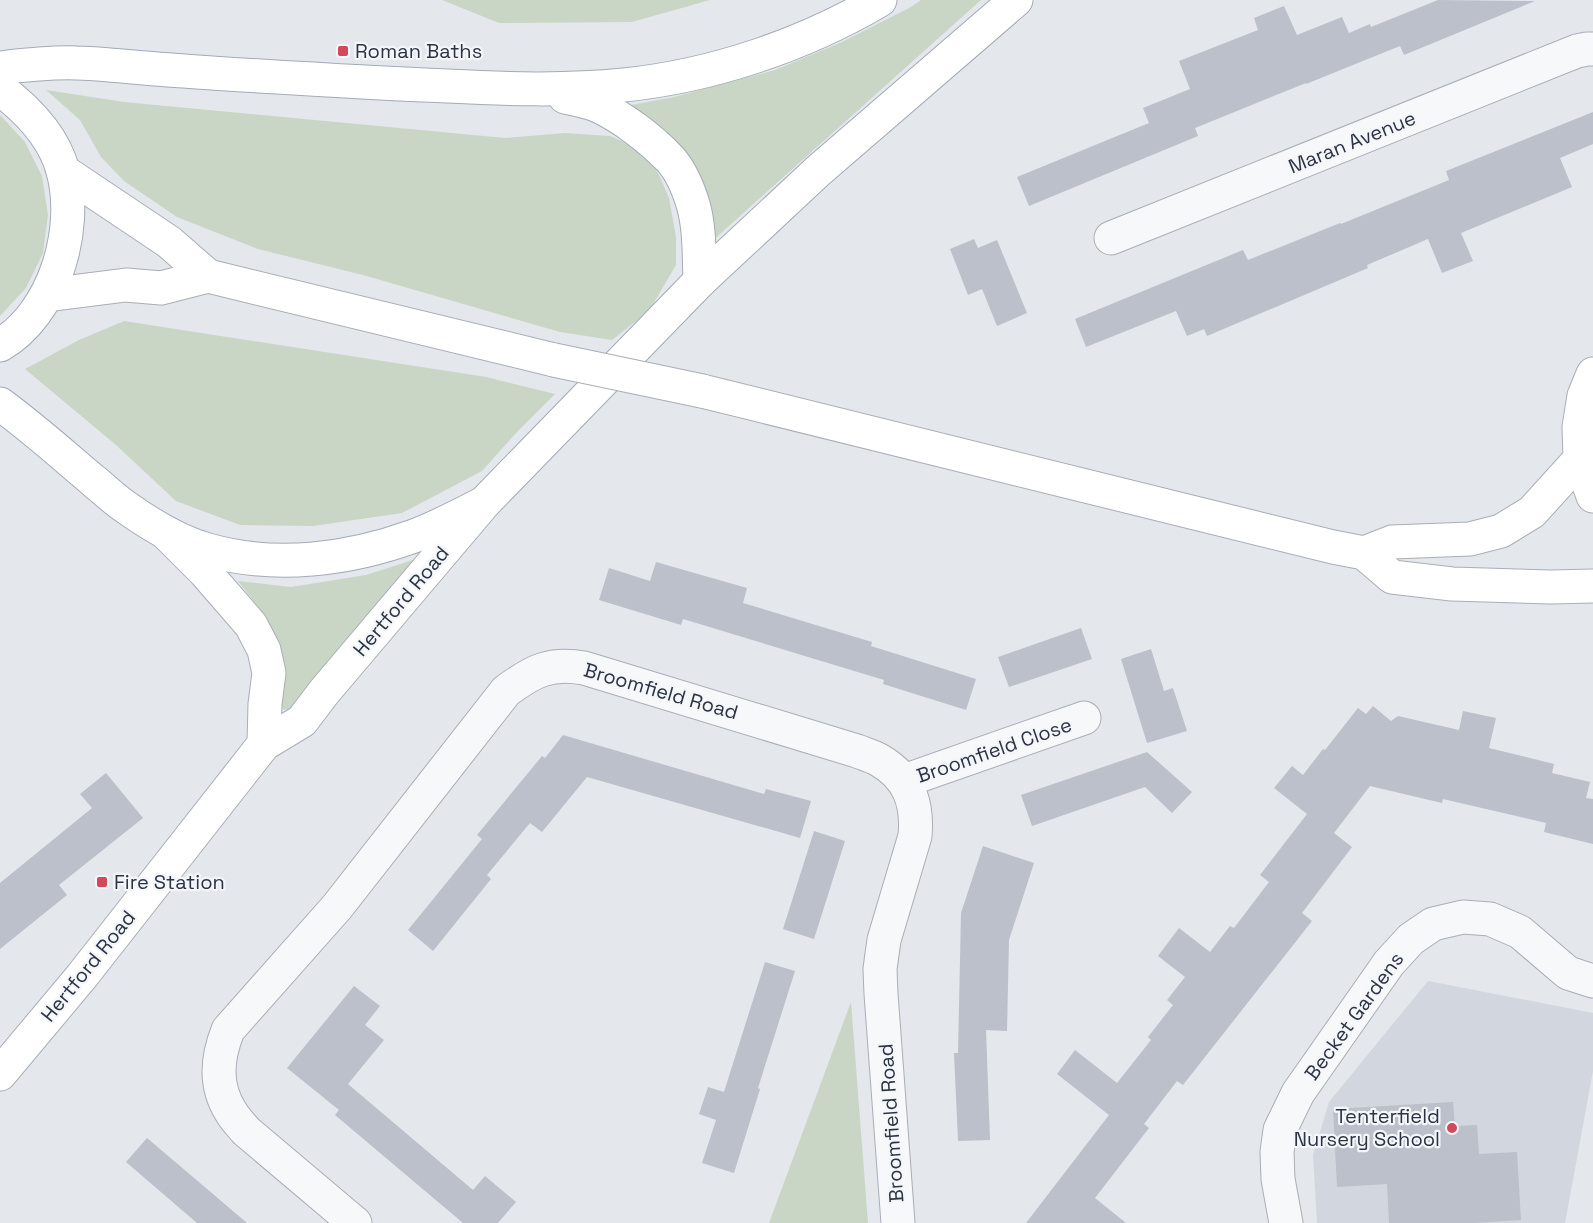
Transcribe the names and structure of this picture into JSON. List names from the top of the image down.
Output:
{
  "streets": {
    "main road": ["Hertford Road"],
    "street": [
      "Maran Avenue",
      "Broomfield Road",
      "Broomfield Close",
      "Becket Gardens"
    ]
  },
  "crossings": [
    ["Broomfield Road", "Broomfield Close"]
  ],
  "places": {
    "transit": ["Roman Baths", "Fire Station"],
    "other": ["Tenterfield Nursery School"]
  }
}
